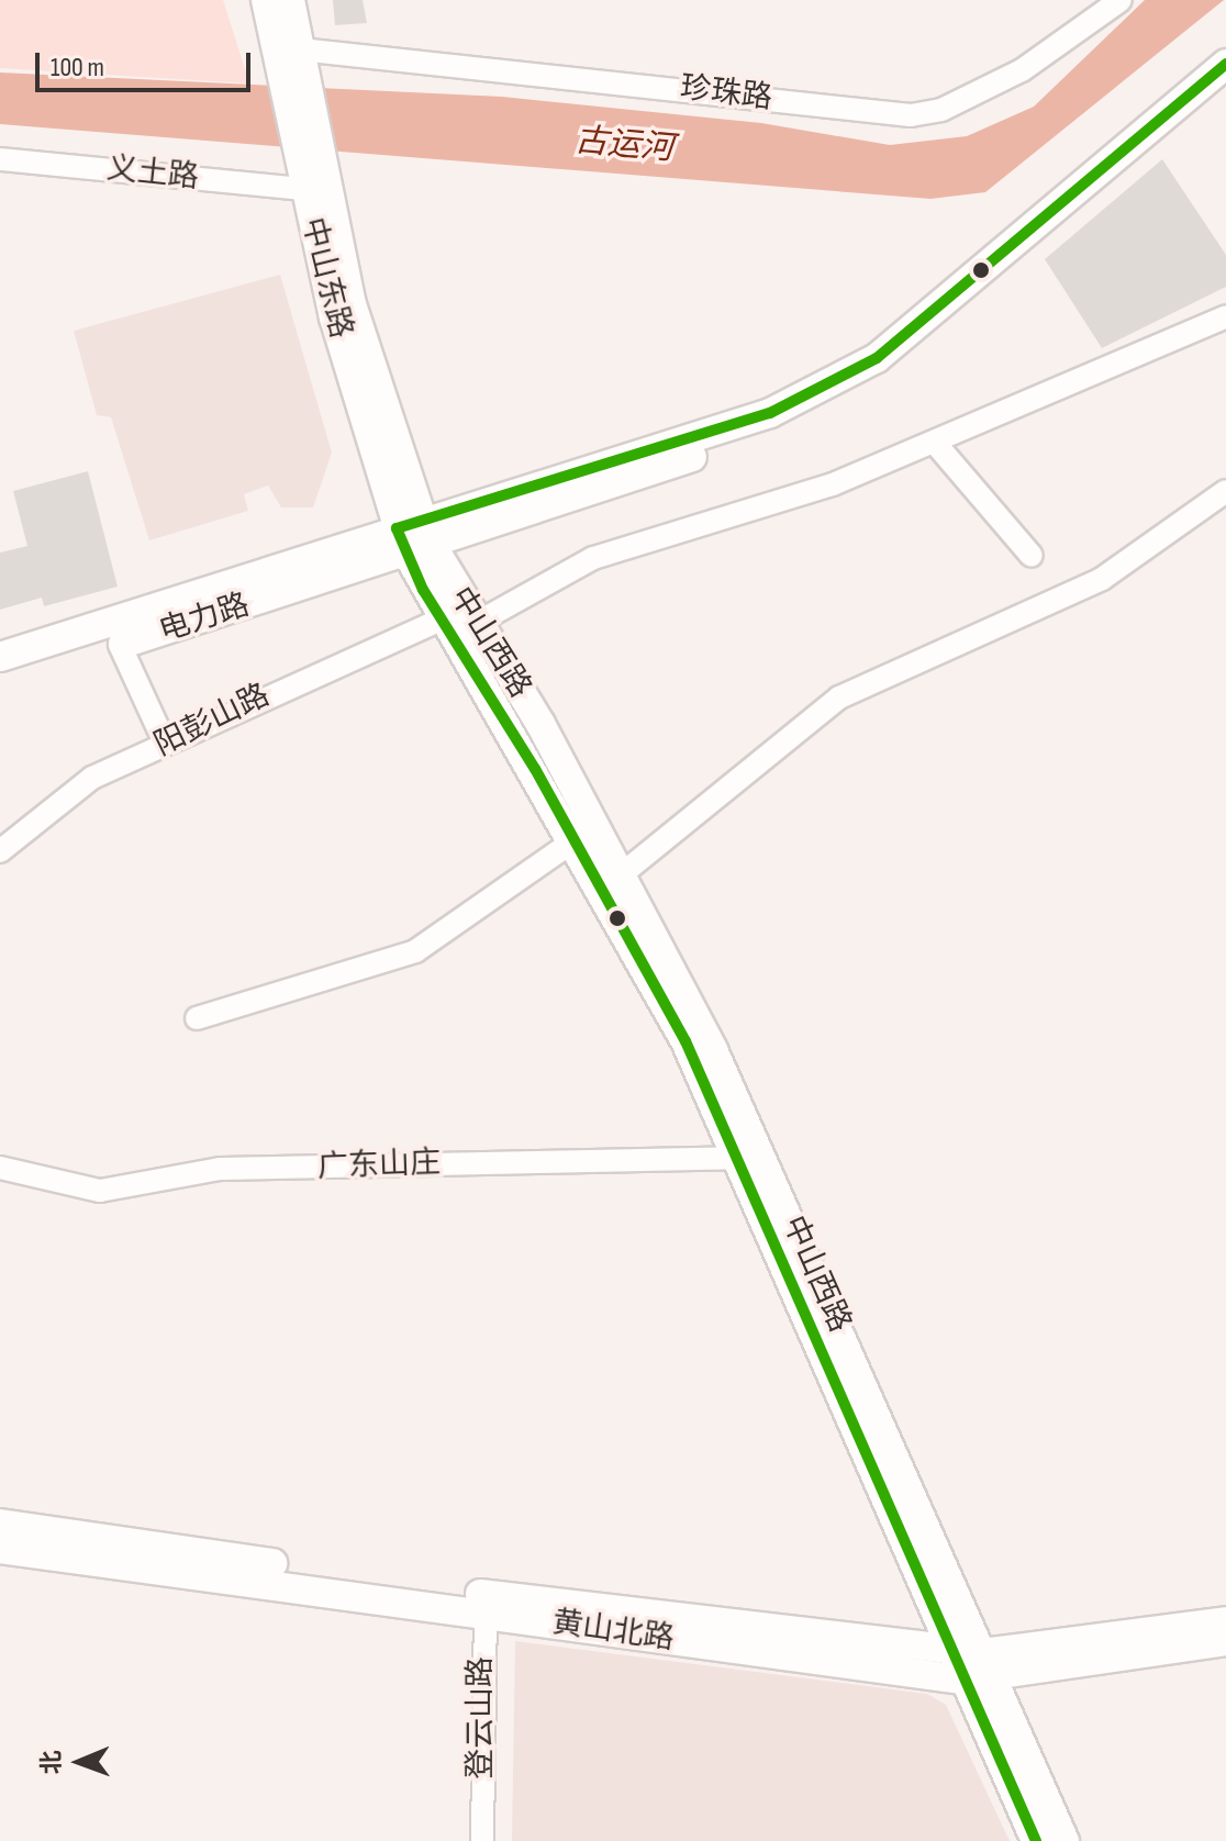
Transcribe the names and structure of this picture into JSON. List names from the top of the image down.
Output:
{
  "streets": {
    "main road": [
      "中山东路",
      "电力路",
      "中山西路",
      "黄山北路"
    ],
    "street": [
      "珍珠路",
      "义土路",
      "阳彭山路",
      "广东山庄",
      "登云山路"
    ]
  },
  "crossings": [
    ["珍珠路", "中山东路"],
    ["义土路", "中山东路"],
    ["中山东路", "电力路"],
    ["中山东路", "中山西路"],
    ["电力路", "中山西路"],
    ["中山西路", "阳彭山路"],
    ["中山西路", "广东山庄"],
    ["中山西路", "黄山北路"],
    ["黄山北路", "登云山路"]
  ],
  "water": ["古运河"],
  "scale_bar": "100 m",
  "north": "left"
}
